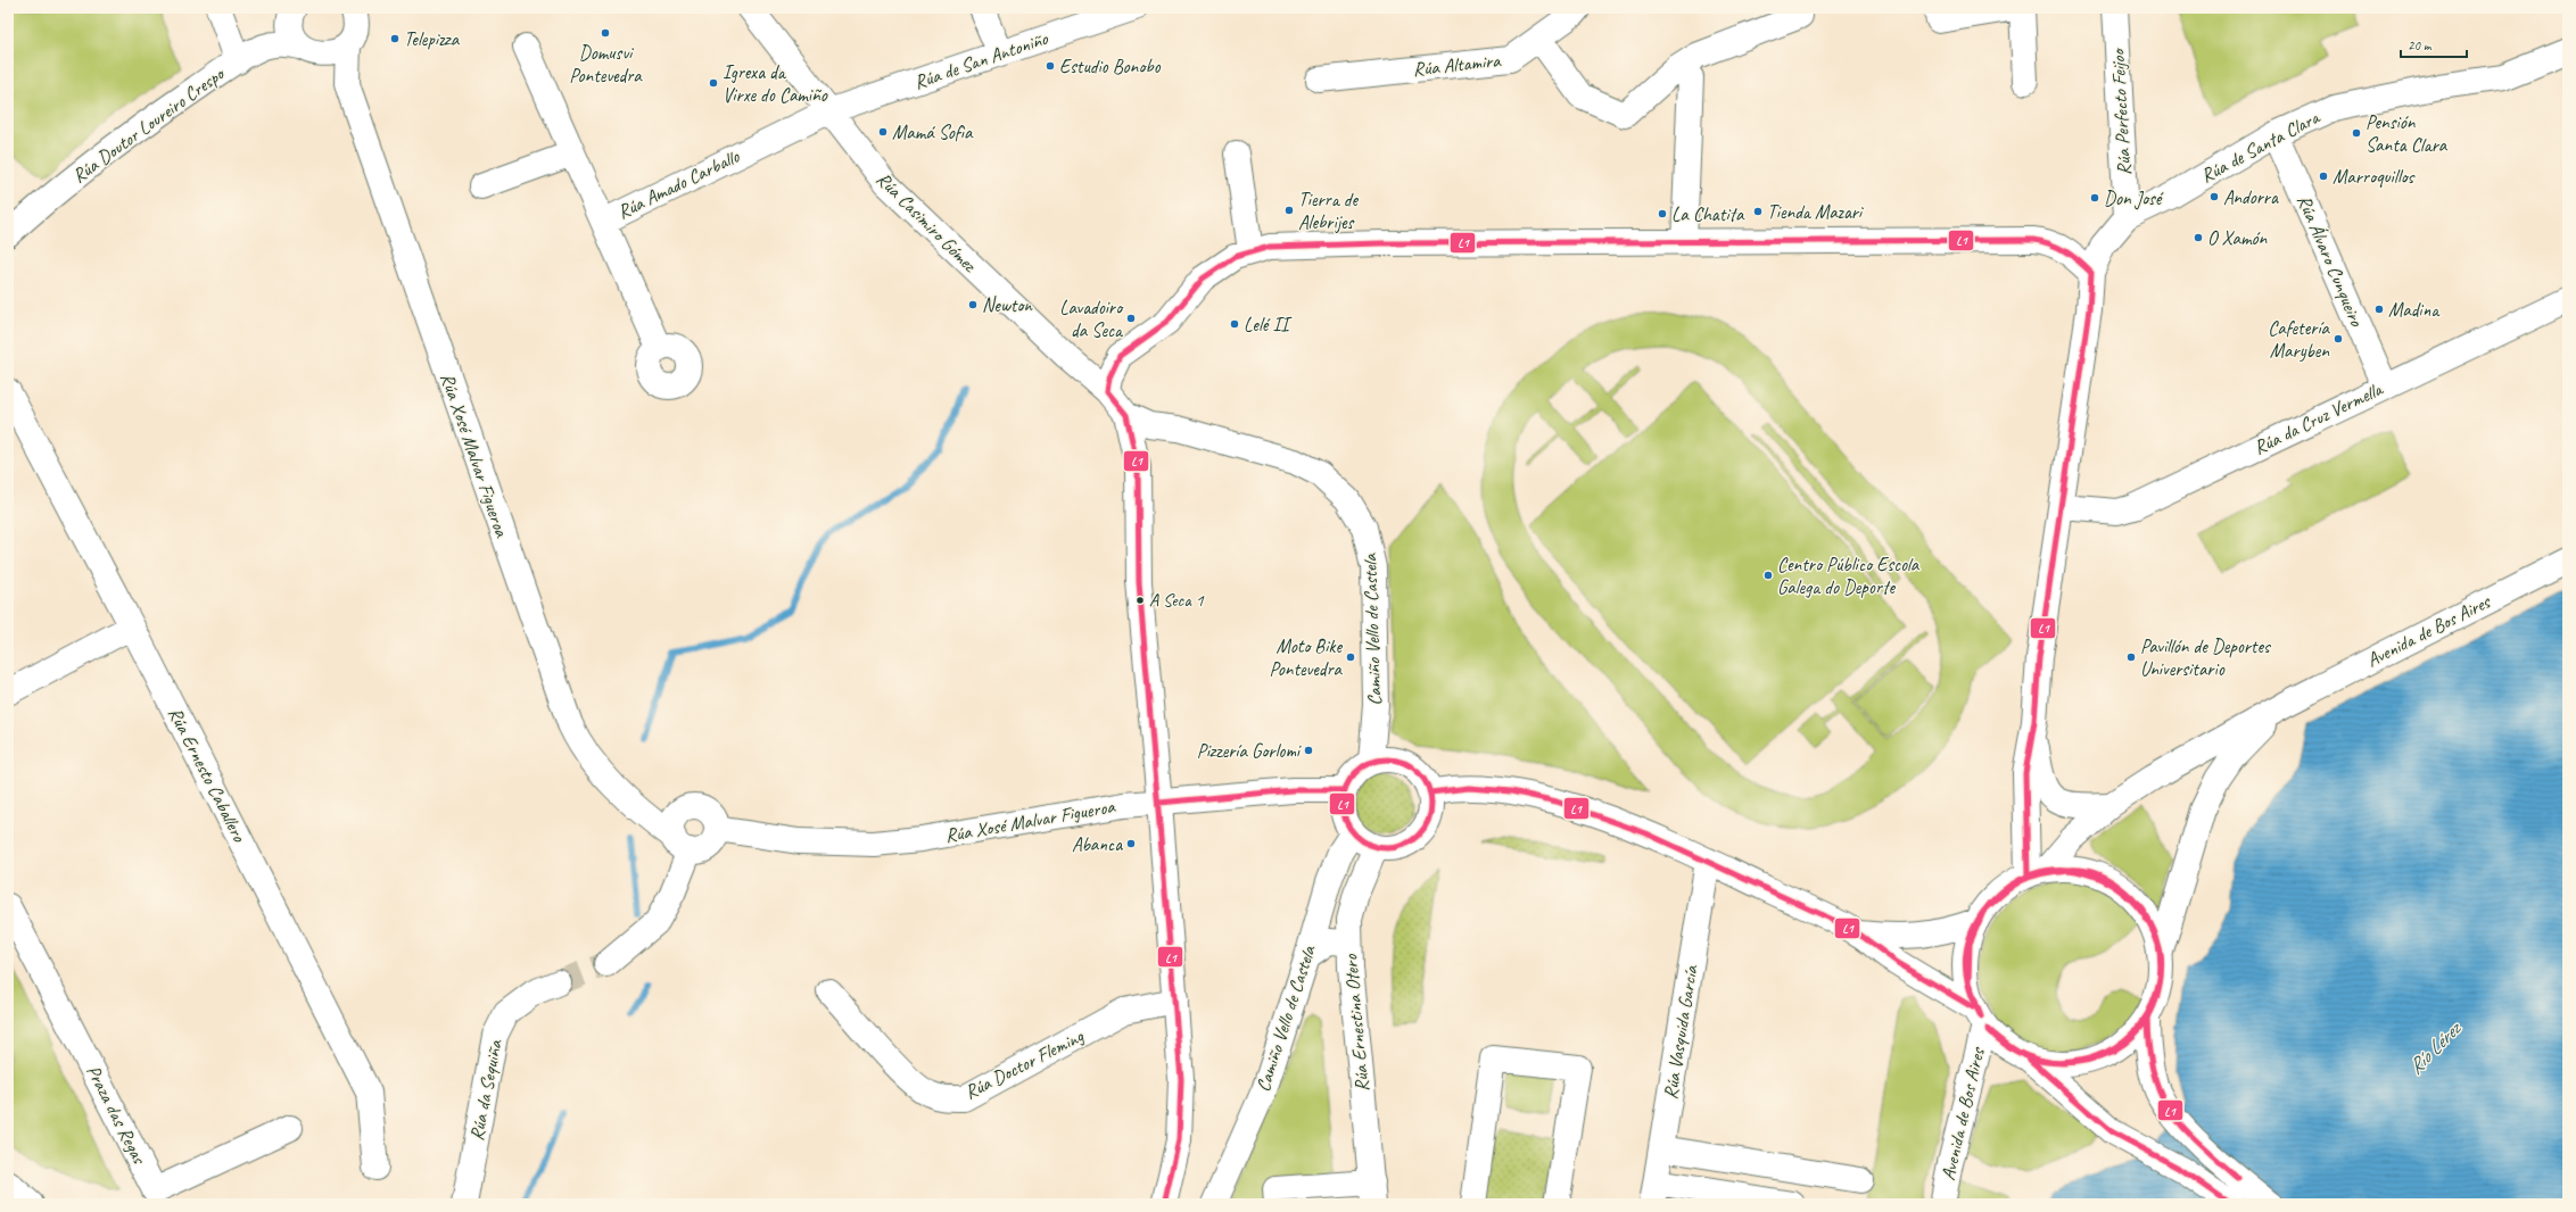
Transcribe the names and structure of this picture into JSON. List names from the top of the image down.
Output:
{
  "streets": {
    "street": [
      "Rúa de San Antoniño",
      "Rúa Altamira",
      "Rúa Perfecto Feijoo",
      "Rúa Doutor Loureiro Crespo",
      "Rúa de Santa Clara",
      "Rúa Amado Carballo",
      "Rúa Casimiro Gómez",
      "Rúa Álvaro Cunqueiro",
      "Rúa da Cruz Vermella",
      "Rúa Xosé Malvar Figueroa",
      "Camiño Vello de Castela",
      "Avenida de Bos Aires",
      "Rúa Ernesto Caballero",
      "Rúa Ernestina Otero",
      "Rúa Vasquida García",
      "Rúa Doctor Fleming",
      "Rúa da Sequiña",
      "Praza das Regas"
    ]
  },
  "crossings": [
    ["Rúa de San Antoniño", "Rúa Amado Carballo"],
    ["Rúa de San Antoniño", "Rúa Casimiro Gómez"],
    ["Rúa Perfecto Feijoo", "Rúa de Santa Clara"],
    ["Rúa Doutor Loureiro Crespo", "Rúa Xosé Malvar Figueroa"],
    ["Rúa de Santa Clara", "Rúa Álvaro Cunqueiro"],
    ["Rúa de Santa Clara", "Rúa da Cruz Vermella"],
    ["Rúa Amado Carballo", "Rúa Casimiro Gómez"],
    ["Rúa Casimiro Gómez", "Camiño Vello de Castela"],
    ["Rúa Álvaro Cunqueiro", "Rúa da Cruz Vermella"],
    ["Rúa Xosé Malvar Figueroa", "Camiño Vello de Castela"],
    ["Rúa Xosé Malvar Figueroa", "Rúa Ernestina Otero"],
    ["Camiño Vello de Castela", "Rúa Ernestina Otero"]
  ],
  "water": ["Río Lérez"],
  "places": [
    "Domusvi Pontevedra",
    "Telepizza",
    "Estudio Bonobo",
    "Igrexa da Virxe do Camiño",
    "Mamá Sofìa",
    "Pensión Santa Clara",
    "Marroquillos",
    "Andorra",
    "Don José",
    "Tierra de Alebrijes",
    "Tienda Mazari",
    "La Chatita",
    "O Xamón",
    "Newton",
    "Madina",
    "Lavadoiro da Seca",
    "Lelé II",
    "Cafetería Maryben",
    "Centro Público Escola Galega do Deporte",
    "A Seca 1",
    "Moto Bike Pontevedra",
    "Pavillón de Deportes Universitario",
    "Pizzería Gorlomi",
    "Abanca"
  ],
  "lines": ["transit line L1"],
  "scale_bar": "20 m"
}
